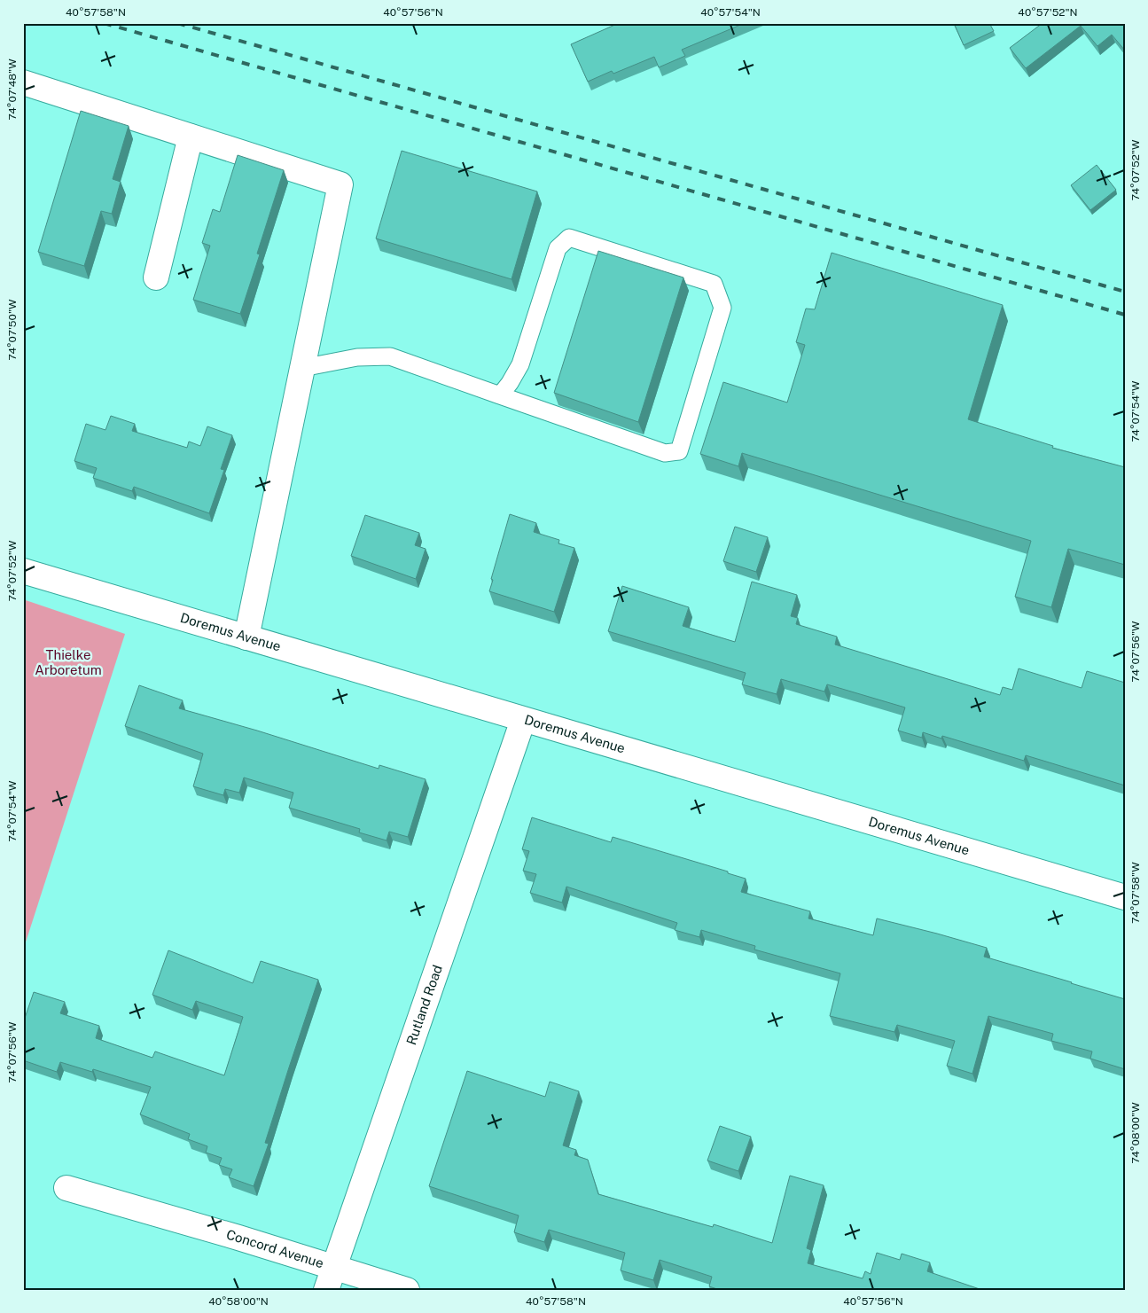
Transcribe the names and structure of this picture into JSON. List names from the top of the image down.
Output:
{
  "streets": {
    "street": ["Doremus Avenue", "Rutland Road", "Concord Avenue"]
  },
  "crossings": [
    ["Doremus Avenue", "Rutland Road"],
    ["Rutland Road", "Concord Avenue"]
  ],
  "parks": ["Thielke Arboretum"],
  "coordinates": [
    "40°57'58\"N",
    "40°57'56\"N",
    "40°57'54\"N",
    "40°57'52\"N",
    "74°07'48\"W",
    "74°07'52\"W",
    "74°07'50\"W",
    "74°07'54\"W",
    "74°07'56\"W",
    "74°07'58\"W",
    "74°08'00\"W",
    "40°58'00\"N"
  ]
}
